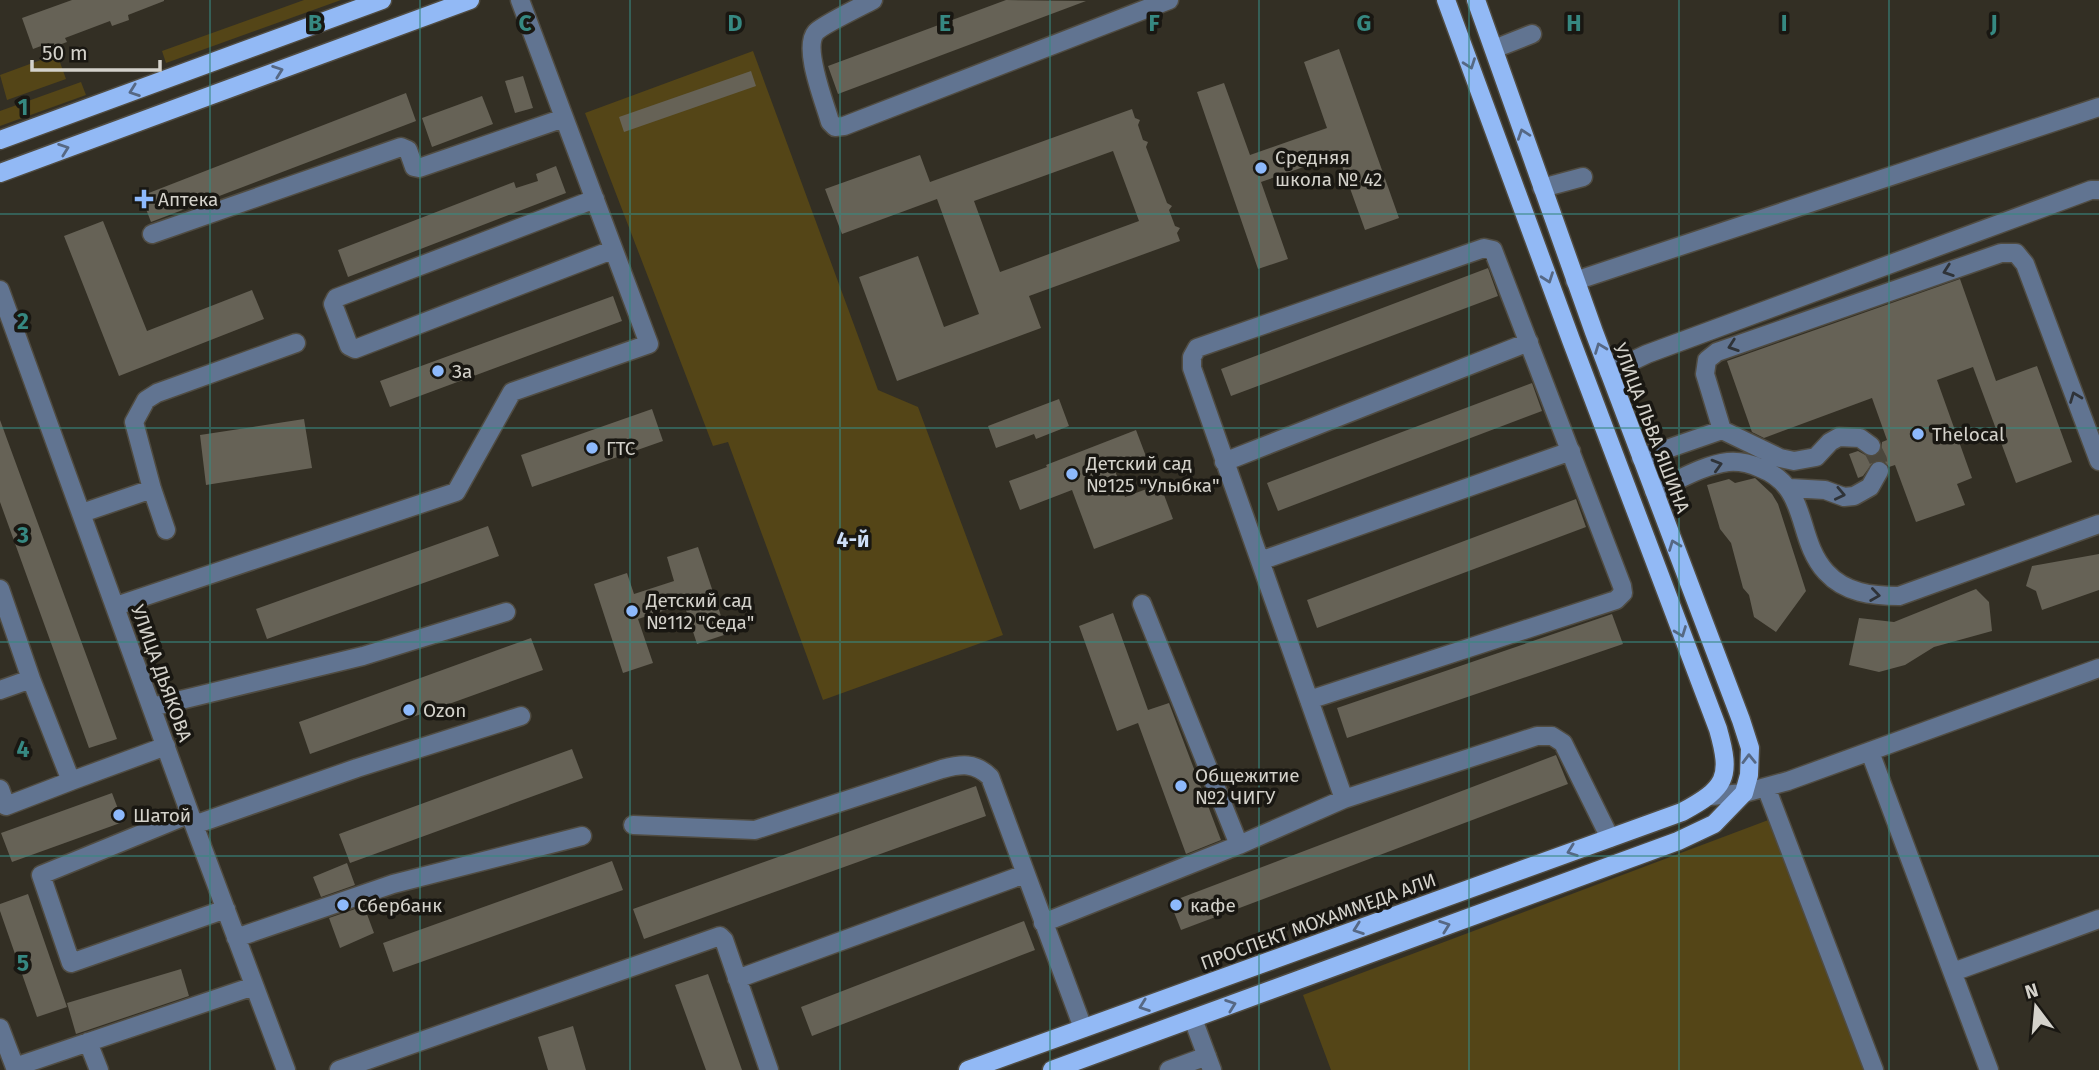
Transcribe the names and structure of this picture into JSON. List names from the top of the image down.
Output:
{
  "streets": {
    "main road": ["УЛИЦА ЛЬВА ЯШИНА", "ПРОСПЕКТ МОХАММЕДА АЛИ"],
    "street": ["УЛИЦА ДЬЯКОВА"]
  },
  "districts": ["4-й"],
  "places": {
    "other": [
      "Средняя школа № 42",
      "За",
      "Thelocal",
      "ГТС",
      "Детский сад №125 \"Улыбка\"",
      "Детский сад №112 \"Седа\"",
      "Ozon",
      "Общежитие №2 ЧИГУ",
      "Шатой",
      "Сбербанк",
      "кафе"
    ],
    "health": ["Аптека"]
  },
  "scale_bar": "50 m",
  "north": "top",
  "grid": {
    "columns": [
      "B",
      "C",
      "D",
      "E",
      "F",
      "G",
      "H",
      "I",
      "J"
    ],
    "rows": [
      "1",
      "2",
      "3",
      "4",
      "5"
    ]
  }
}
